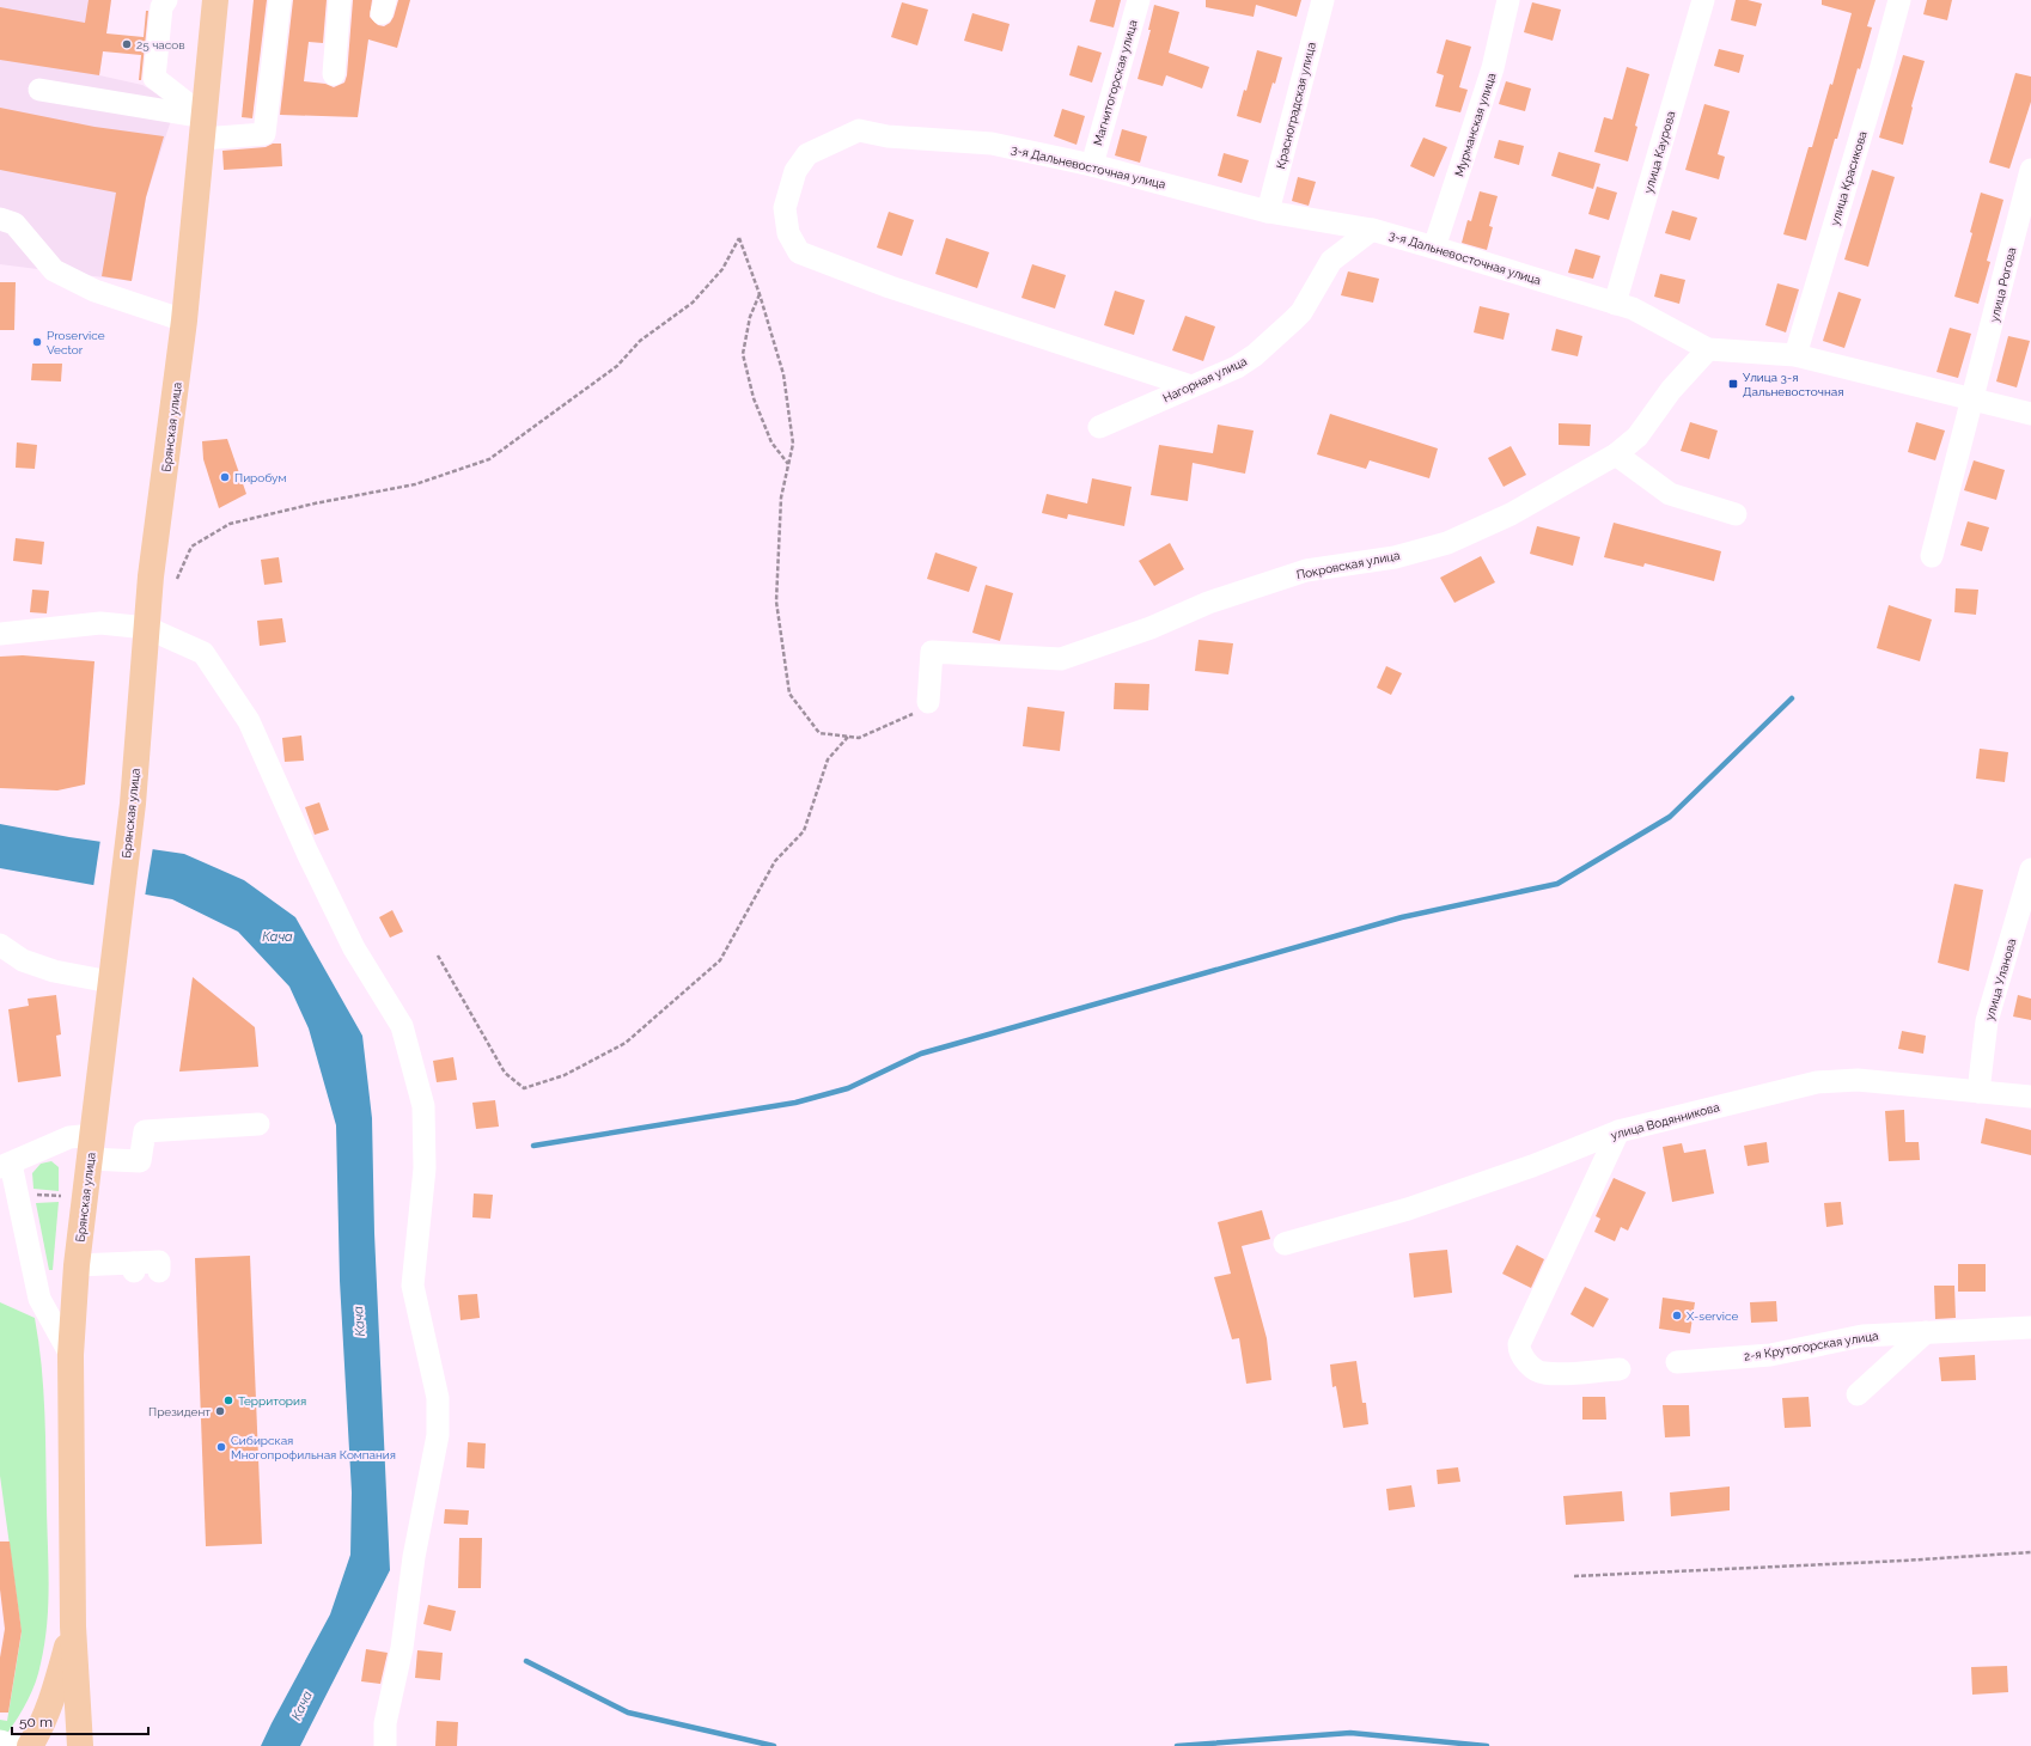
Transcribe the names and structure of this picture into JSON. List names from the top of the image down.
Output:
{
  "streets": {
    "highway": ["Брянская улица"],
    "street": [
      "Магнитогорская улица",
      "Красноградская улица",
      "Мурманская улица",
      "улица Каурова",
      "3-я Дальневосточная улица",
      "улица Красикова",
      "улица Рогова",
      "Нагорная улица",
      "Покровская улица",
      "улица Уланова",
      "улица Водянникова",
      "2-я Крутогорская улица"
    ]
  },
  "crossings": [
    ["Магнитогорская улица", "3-я Дальневосточная улица"],
    ["Красноградская улица", "3-я Дальневосточная улица"],
    ["Мурманская улица", "3-я Дальневосточная улица"],
    ["улица Каурова", "3-я Дальневосточная улица"],
    ["3-я Дальневосточная улица", "улица Красикова"],
    ["3-я Дальневосточная улица", "улица Рогова"],
    ["3-я Дальневосточная улица", "Нагорная улица"],
    ["3-я Дальневосточная улица", "Покровская улица"],
    ["улица Уланова", "улица Водянникова"]
  ],
  "water": ["Кача"],
  "places": {
    "other": [
      "25 часов",
      "Proservice Vector",
      "Пиробум",
      "X-service",
      "Территория",
      "Президент",
      "Сибирская Многопрофильная Компания"
    ],
    "transit": ["Улица 3-я Дальневосточная"]
  },
  "scale_bar": "50 m"
}
